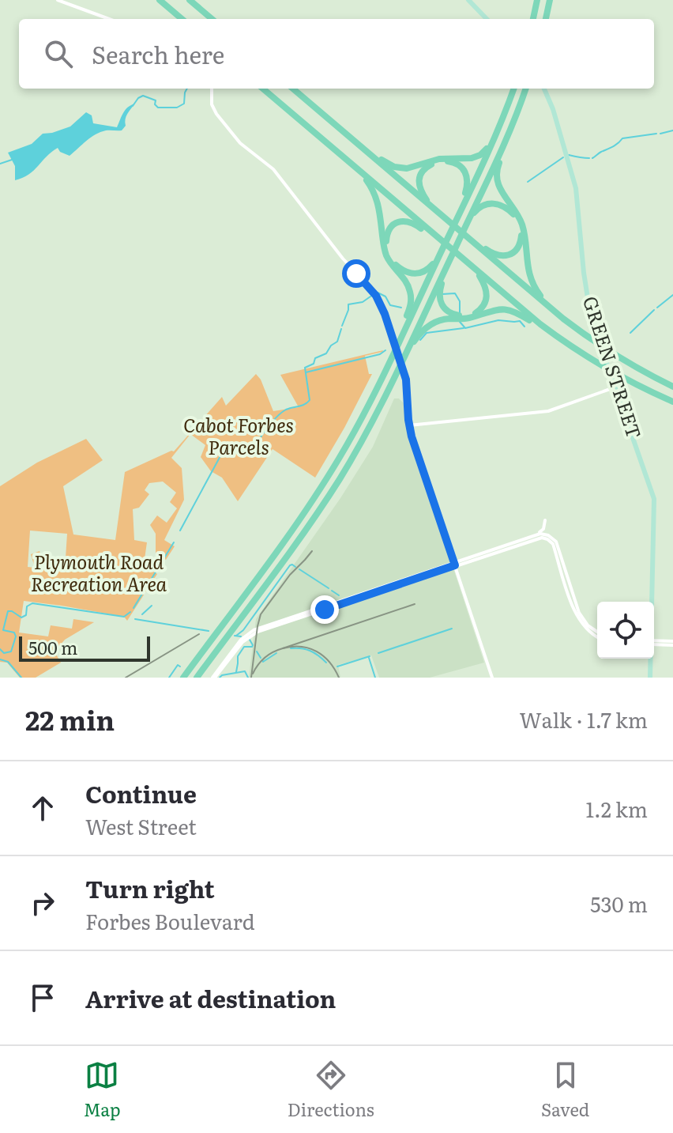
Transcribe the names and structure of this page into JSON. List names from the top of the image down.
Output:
{
  "streets": {
    "main road": ["GREEN STREET"]
  },
  "parks": ["Cabot Forbes Parcels", "Plymouth Road Recreation Area"],
  "scale_bar": "500 m",
  "page": {
    "search": "Search here",
    "scale": "500 m",
    "heading": ["22 min", "Walk · 1.7 km"],
    "list": [
      ["Continue", "West Street", "1.2 km"],
      ["Turn right", "Forbes Boulevard", "530 m"],
      "Arrive at destination"
    ],
    "nav": ["Map", "Directions", "Saved"]
  }
}
